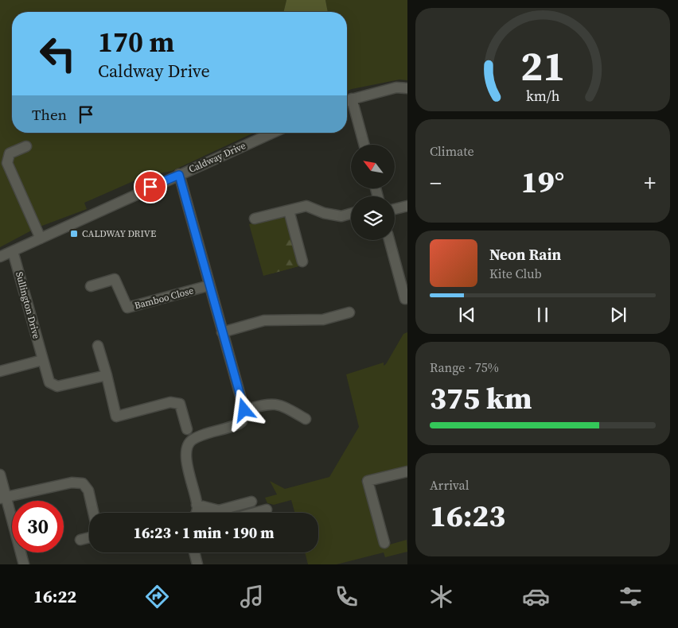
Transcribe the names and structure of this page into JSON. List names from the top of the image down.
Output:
{
  "streets": {
    "street": ["Caldway Drive", "Bamboo Close", "Sullington Drive"]
  },
  "crossings": [
    ["Caldway Drive", "Sullington Drive"]
  ],
  "places": {
    "transit": ["CALDWAY DRIVE"]
  },
  "north": "top left",
  "page": {
    "turn": ["170 m", "Caldway Drive"],
    "then": "Then",
    "tile": [
      "Climate",
      ["Range · 75%", "375 km"],
      ["Arrival", "16:23"]
    ],
    "heat": ["−", "19°", "+"],
    "song": ["Neon Rain", "Kite Club"],
    "limit": "30",
    "trip": "16:23 · 1 min · 190 m",
    "tabs": "16:22",
    "gauge": ["21", "km/h"]
  }
}
